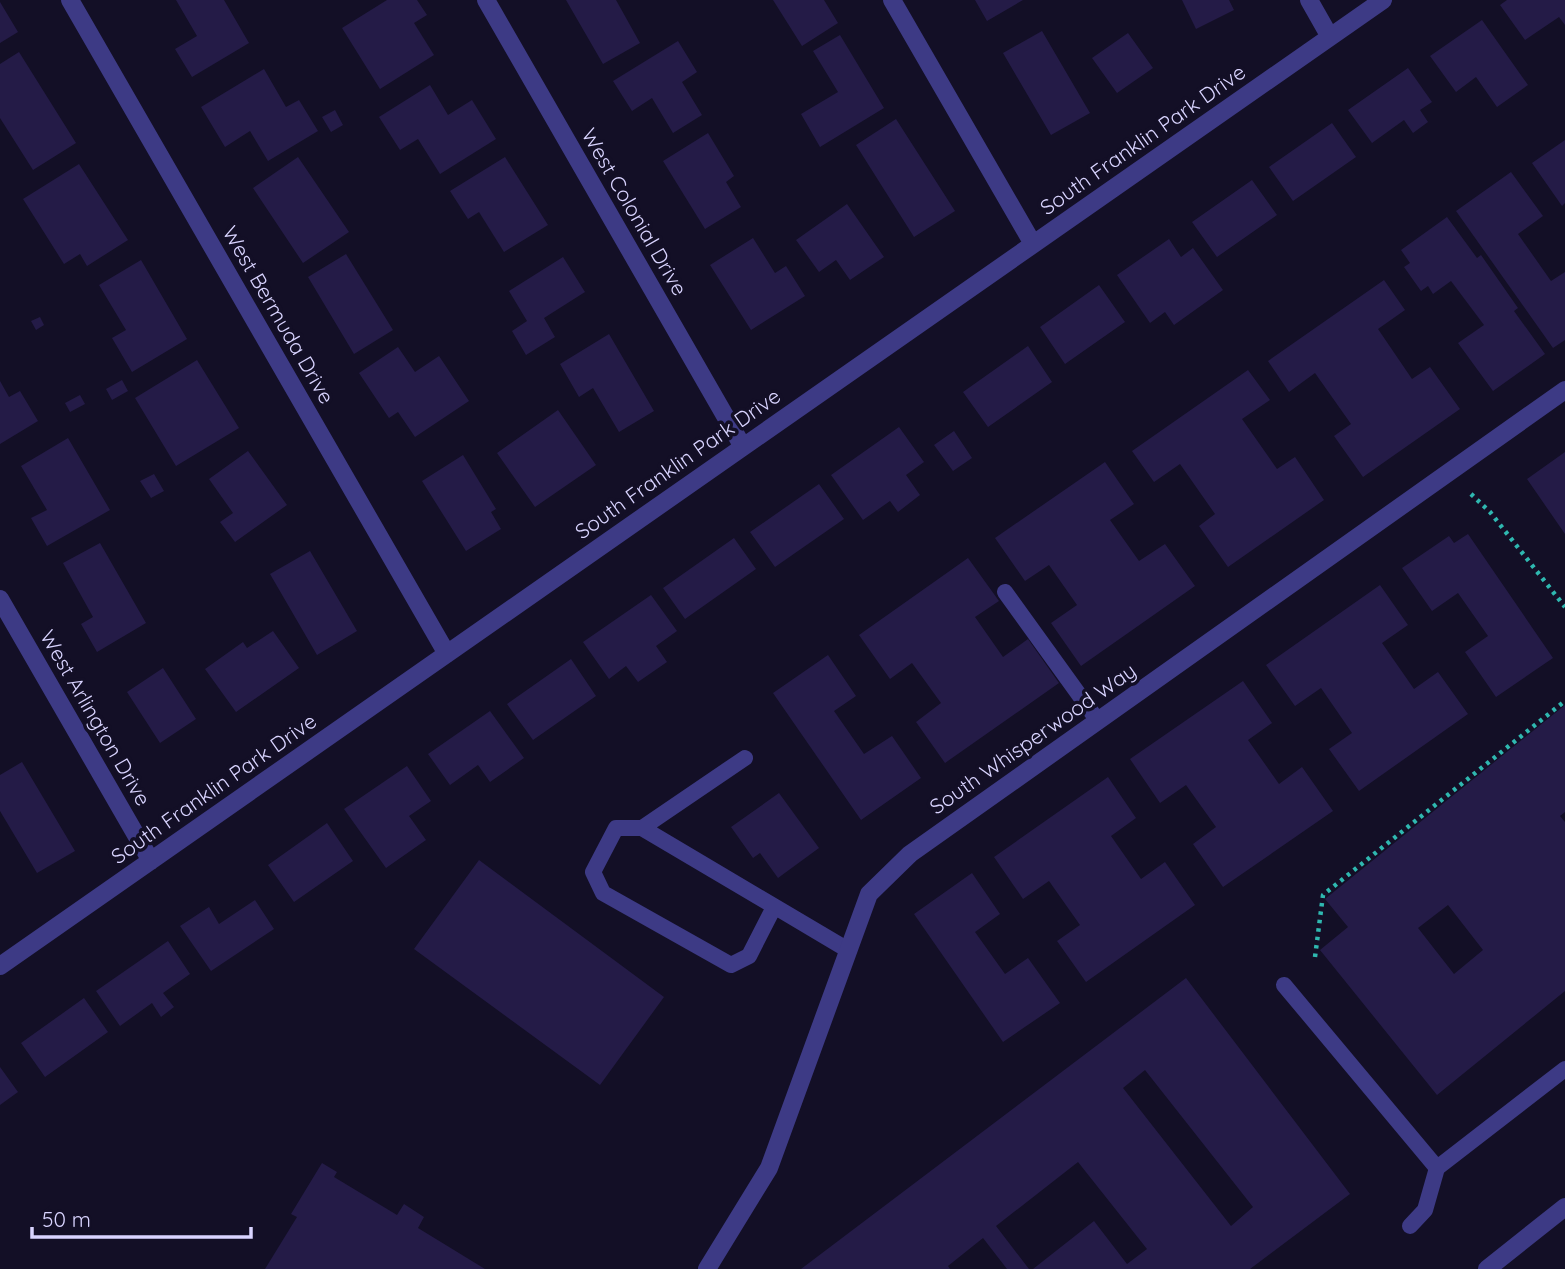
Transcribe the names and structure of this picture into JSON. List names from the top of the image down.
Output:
{
  "streets": {
    "street": [
      "South Franklin Park Drive",
      "West Colonial Drive",
      "West Bermuda Drive",
      "West Arlington Drive",
      "South Whisperwood Way"
    ]
  },
  "crossings": [
    ["South Franklin Park Drive", "West Colonial Drive"],
    ["South Franklin Park Drive", "West Bermuda Drive"],
    ["South Franklin Park Drive", "West Arlington Drive"]
  ],
  "scale_bar": "50 m"
}
